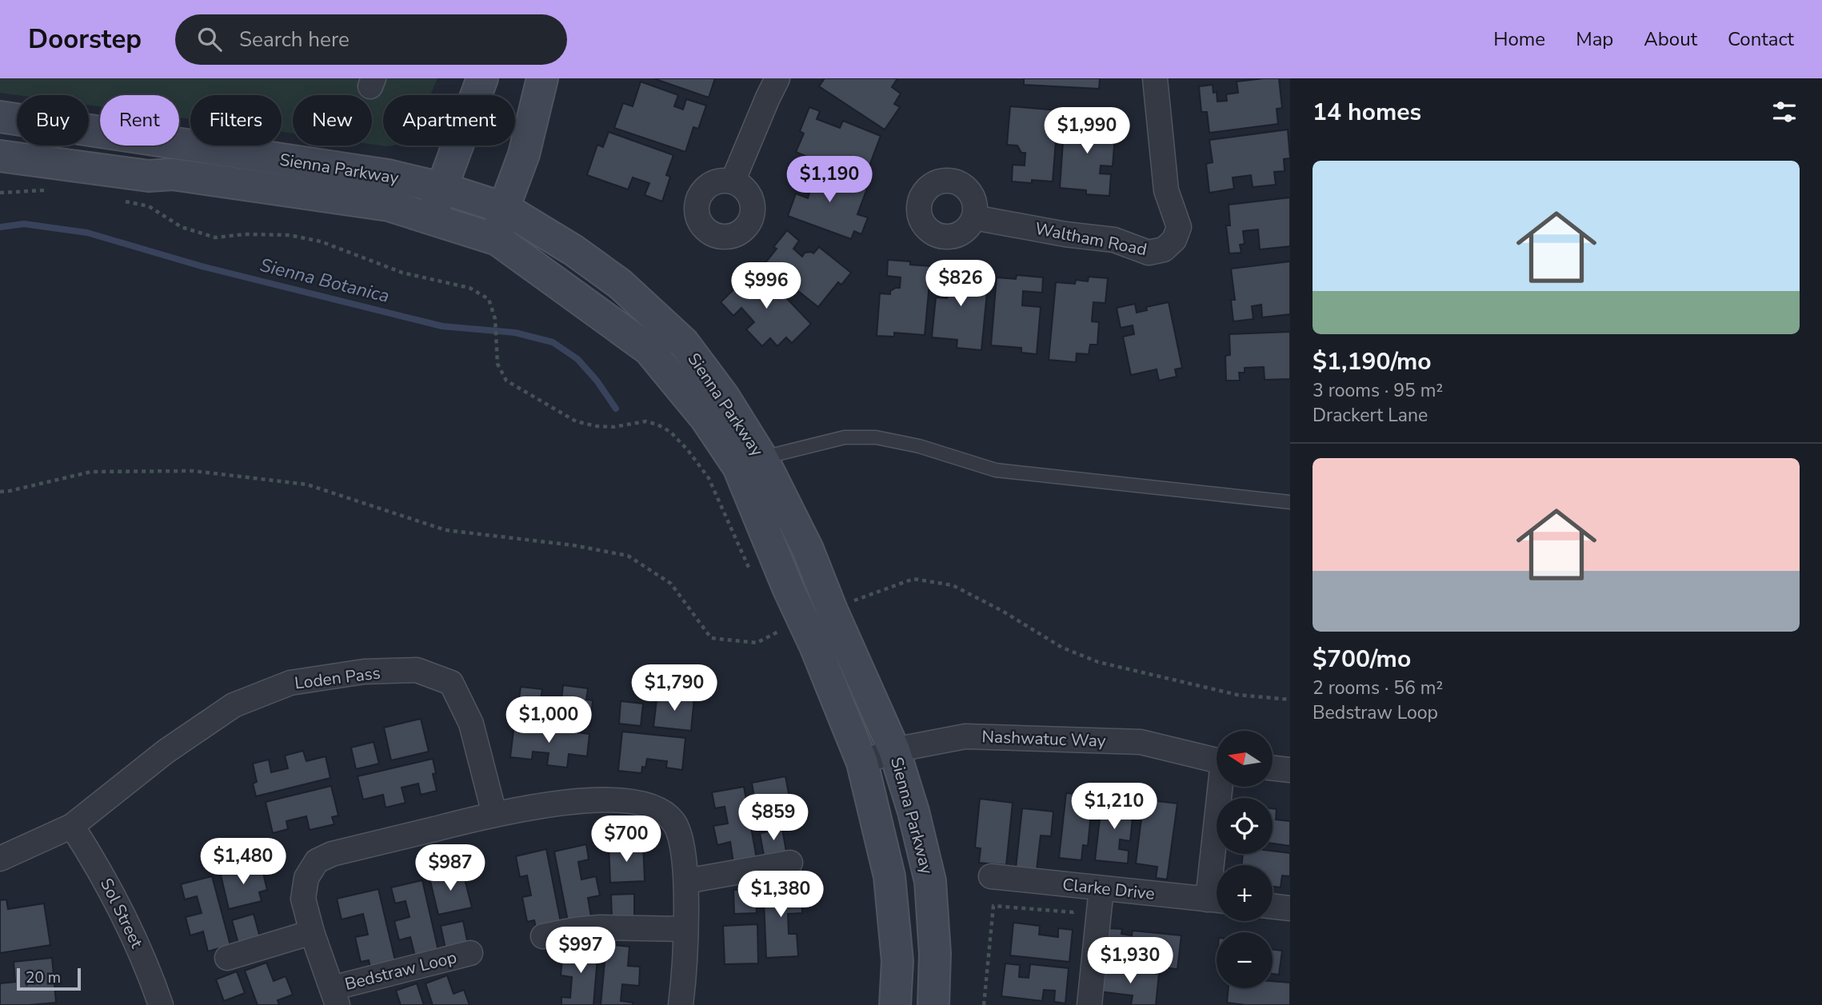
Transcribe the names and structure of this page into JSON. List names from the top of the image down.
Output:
{
  "streets": {
    "main road": ["Sienna Parkway"],
    "street": [
      "Waltham Road",
      "Loden Pass",
      "Nashwatuc Way",
      "Clarke Drive",
      "Sol Street",
      "Bedstraw Loop"
    ]
  },
  "crossings": [
    ["Sienna Parkway", "Nashwatuc Way"],
    ["Loden Pass", "Sol Street"],
    ["Loden Pass", "Bedstraw Loop"]
  ],
  "water": ["Sienna Botanica"],
  "scale_bar": "20 m",
  "north": "left",
  "page": {
    "header": "Doorstep",
    "search": "Search here",
    "nav": [
      "Home",
      "Map",
      "About",
      "Contact"
    ],
    "heading": "14 homes",
    "chip": [
      "Buy",
      "Rent",
      "Filters",
      "New",
      "Apartment"
    ],
    "price": [
      "$1,990",
      "$1,190",
      "$826",
      "$996",
      "$1,790",
      "$1,000",
      "$1,210",
      "$859",
      "$700",
      "$1,480",
      "$987",
      "$1,380",
      "$997",
      "$1,930"
    ],
    "list": [
      {
        "name": "$1,190/mo",
        "note": "3 rooms · 95 m² · Drackert Lane"
      },
      {
        "name": "$700/mo",
        "note": "2 rooms · 56 m² · Bedstraw Loop"
      }
    ],
    "map_buttons": ["+", "−"],
    "scale": "20 m"
  }
}
